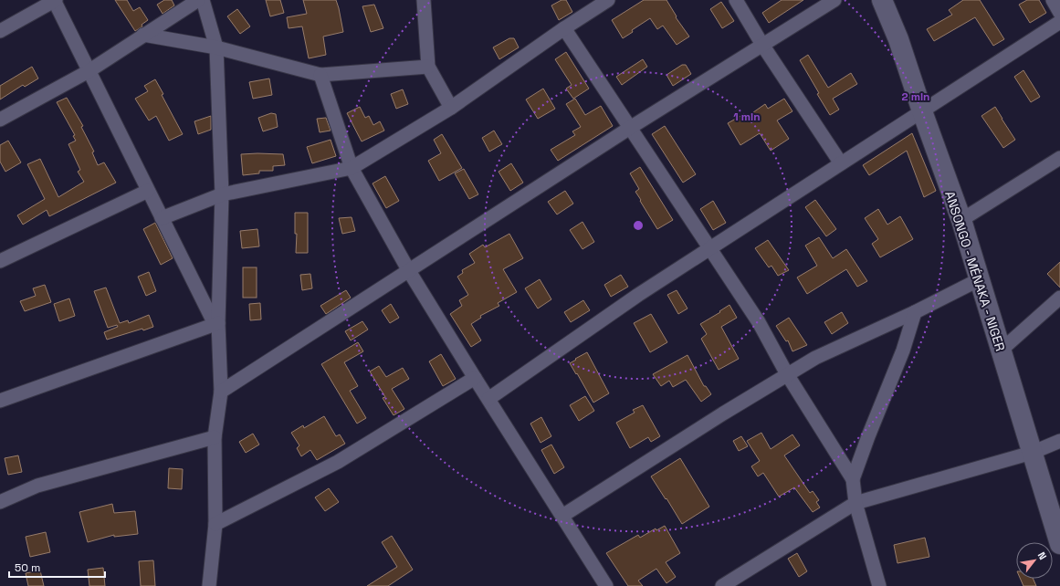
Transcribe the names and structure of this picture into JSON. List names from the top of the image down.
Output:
{
  "streets": {
    "main road": ["ANSONGO - MÉNAKA - NIGER"]
  },
  "scale_bar": "50 m",
  "north": "top right",
  "rings": ["2 min", "1 min"]
}
